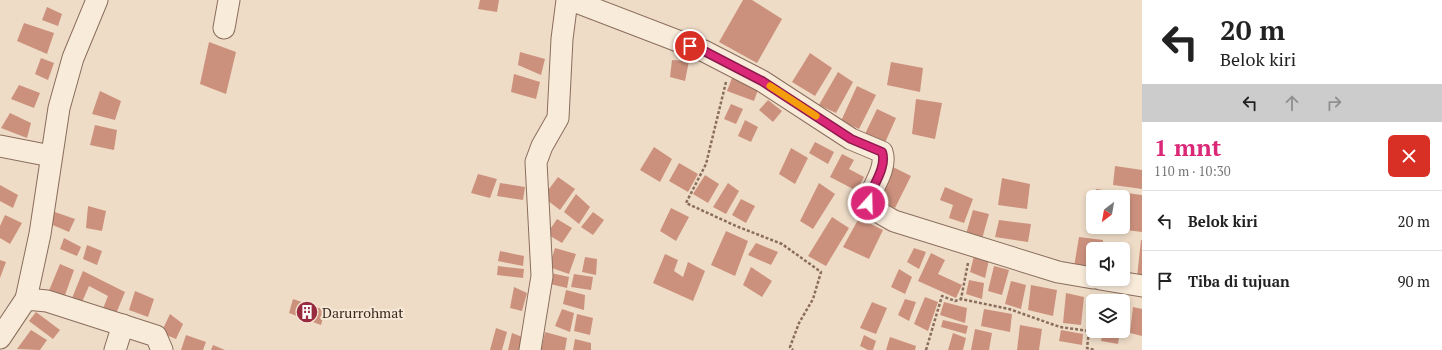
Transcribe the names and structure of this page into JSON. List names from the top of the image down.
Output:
{
  "places": {
    "building": ["Darurrohmat"]
  },
  "north": "bottom left",
  "page": {
    "turn": ["20 m", "Belok kiri"],
    "heading": ["1 mnt", "110 m · 10:30"],
    "list": [
      {
        "name": "Belok kiri",
        "value": "20 m"
      },
      {
        "name": "Tiba di tujuan",
        "value": "90 m"
      }
    ]
  }
}
